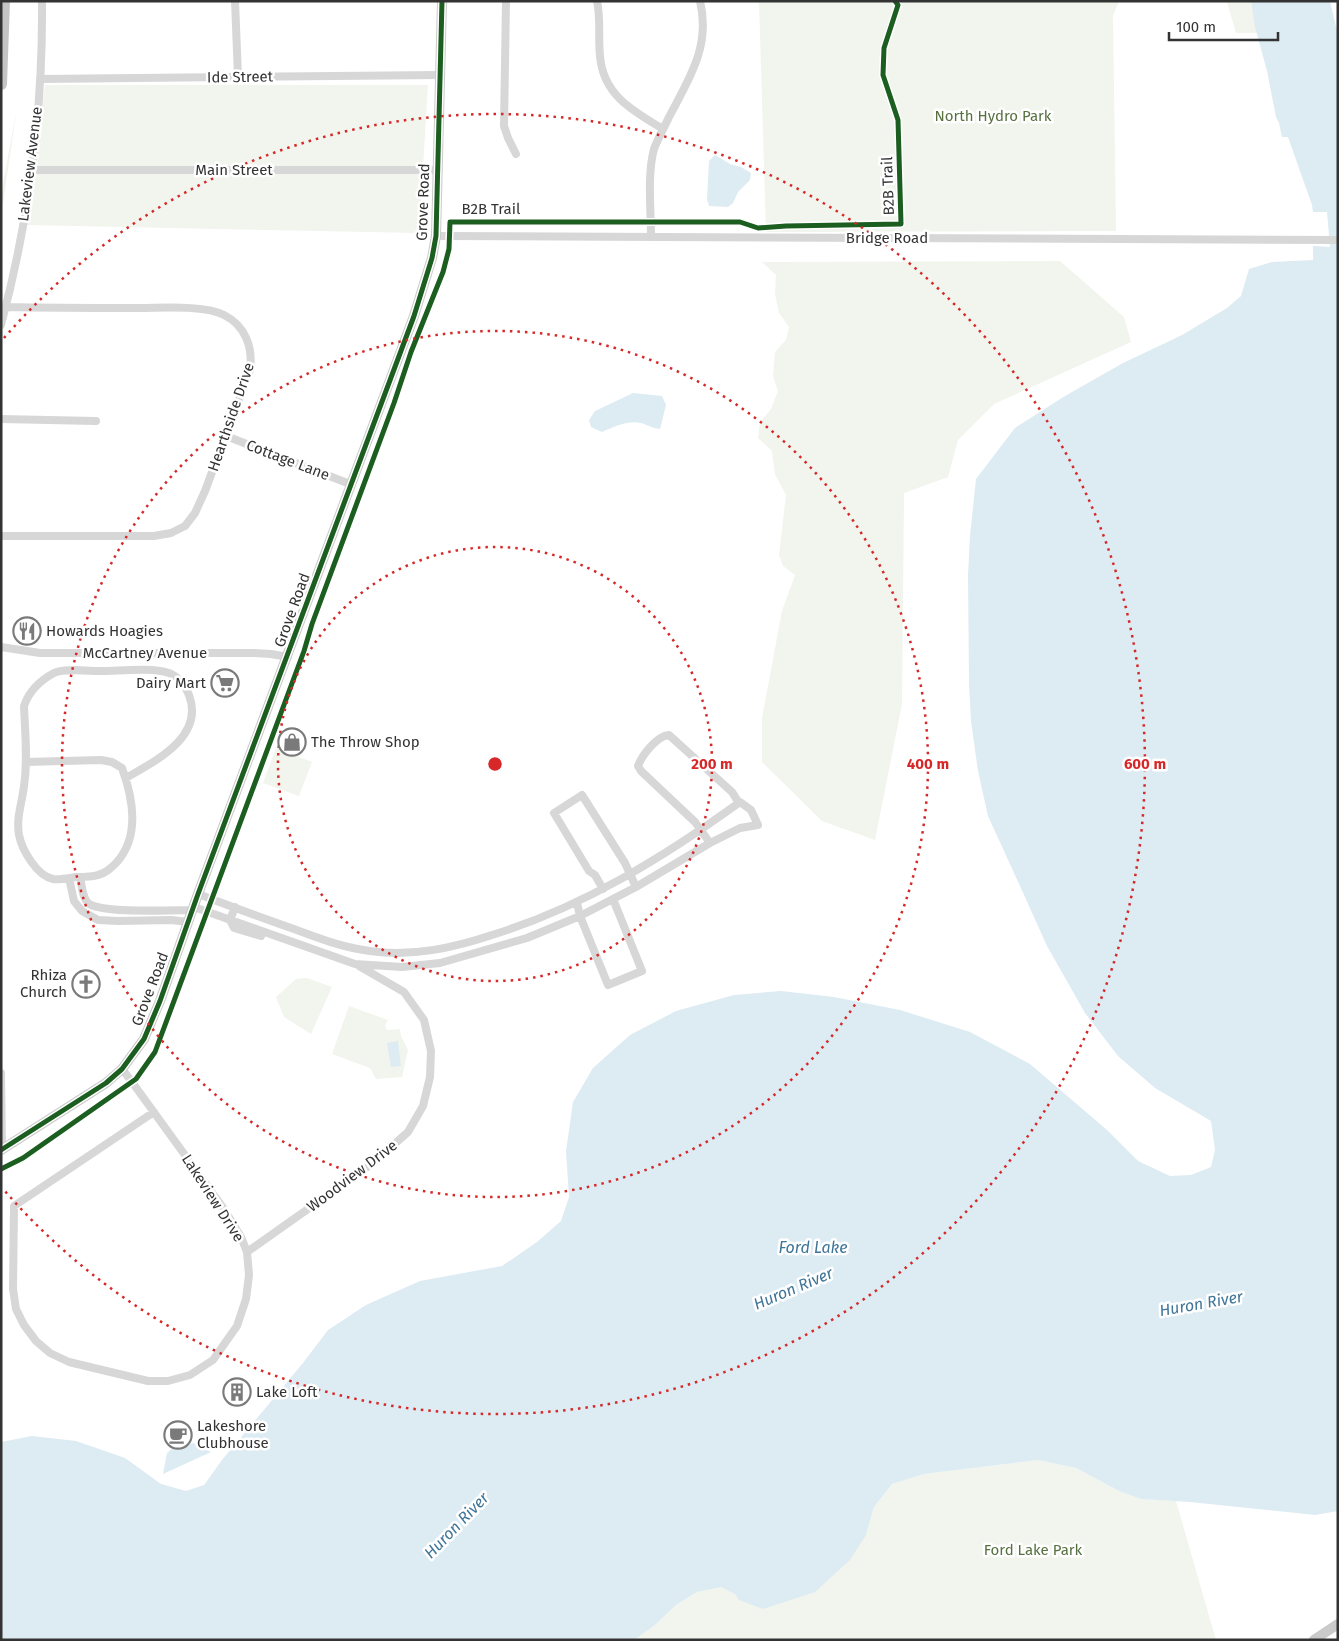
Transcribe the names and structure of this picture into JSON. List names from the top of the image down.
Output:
{
  "streets": {
    "main road": ["Grove Road"],
    "street": [
      "Ide Street",
      "Lakeview Avenue",
      "Main Street",
      "Bridge Road",
      "Hearthside Drive",
      "Cottage Lane",
      "McCartney Avenue",
      "Woodview Drive",
      "Lakeview Drive"
    ],
    "cycle path": ["B2B Trail"]
  },
  "crossings": [
    ["Ide Street", "Lakeview Avenue"],
    ["Ide Street", "Grove Road"],
    ["Lakeview Avenue", "Main Street"],
    ["Lakeview Avenue", "Hearthside Drive"],
    ["Main Street", "Grove Road"],
    ["Grove Road", "Bridge Road"],
    ["Grove Road", "Cottage Lane"],
    ["Grove Road", "McCartney Avenue"],
    ["Hearthside Drive", "Cottage Lane"],
    ["Woodview Drive", "Lakeview Drive"]
  ],
  "water": ["Ford Lake", "Huron River"],
  "parks": ["North Hydro Park", "Ford Lake Park"],
  "places": {
    "restaurant": ["Howards Hoagies"],
    "supermarket": ["Dairy Mart"],
    "shop": ["The Throw Shop"],
    "church": ["Rhiza Church"],
    "building": ["Lake Loft"],
    "cafe": ["Lakeshore Clubhouse"]
  },
  "scale_bar": "100 m",
  "rings": ["200 m", "400 m", "600 m"]
}
